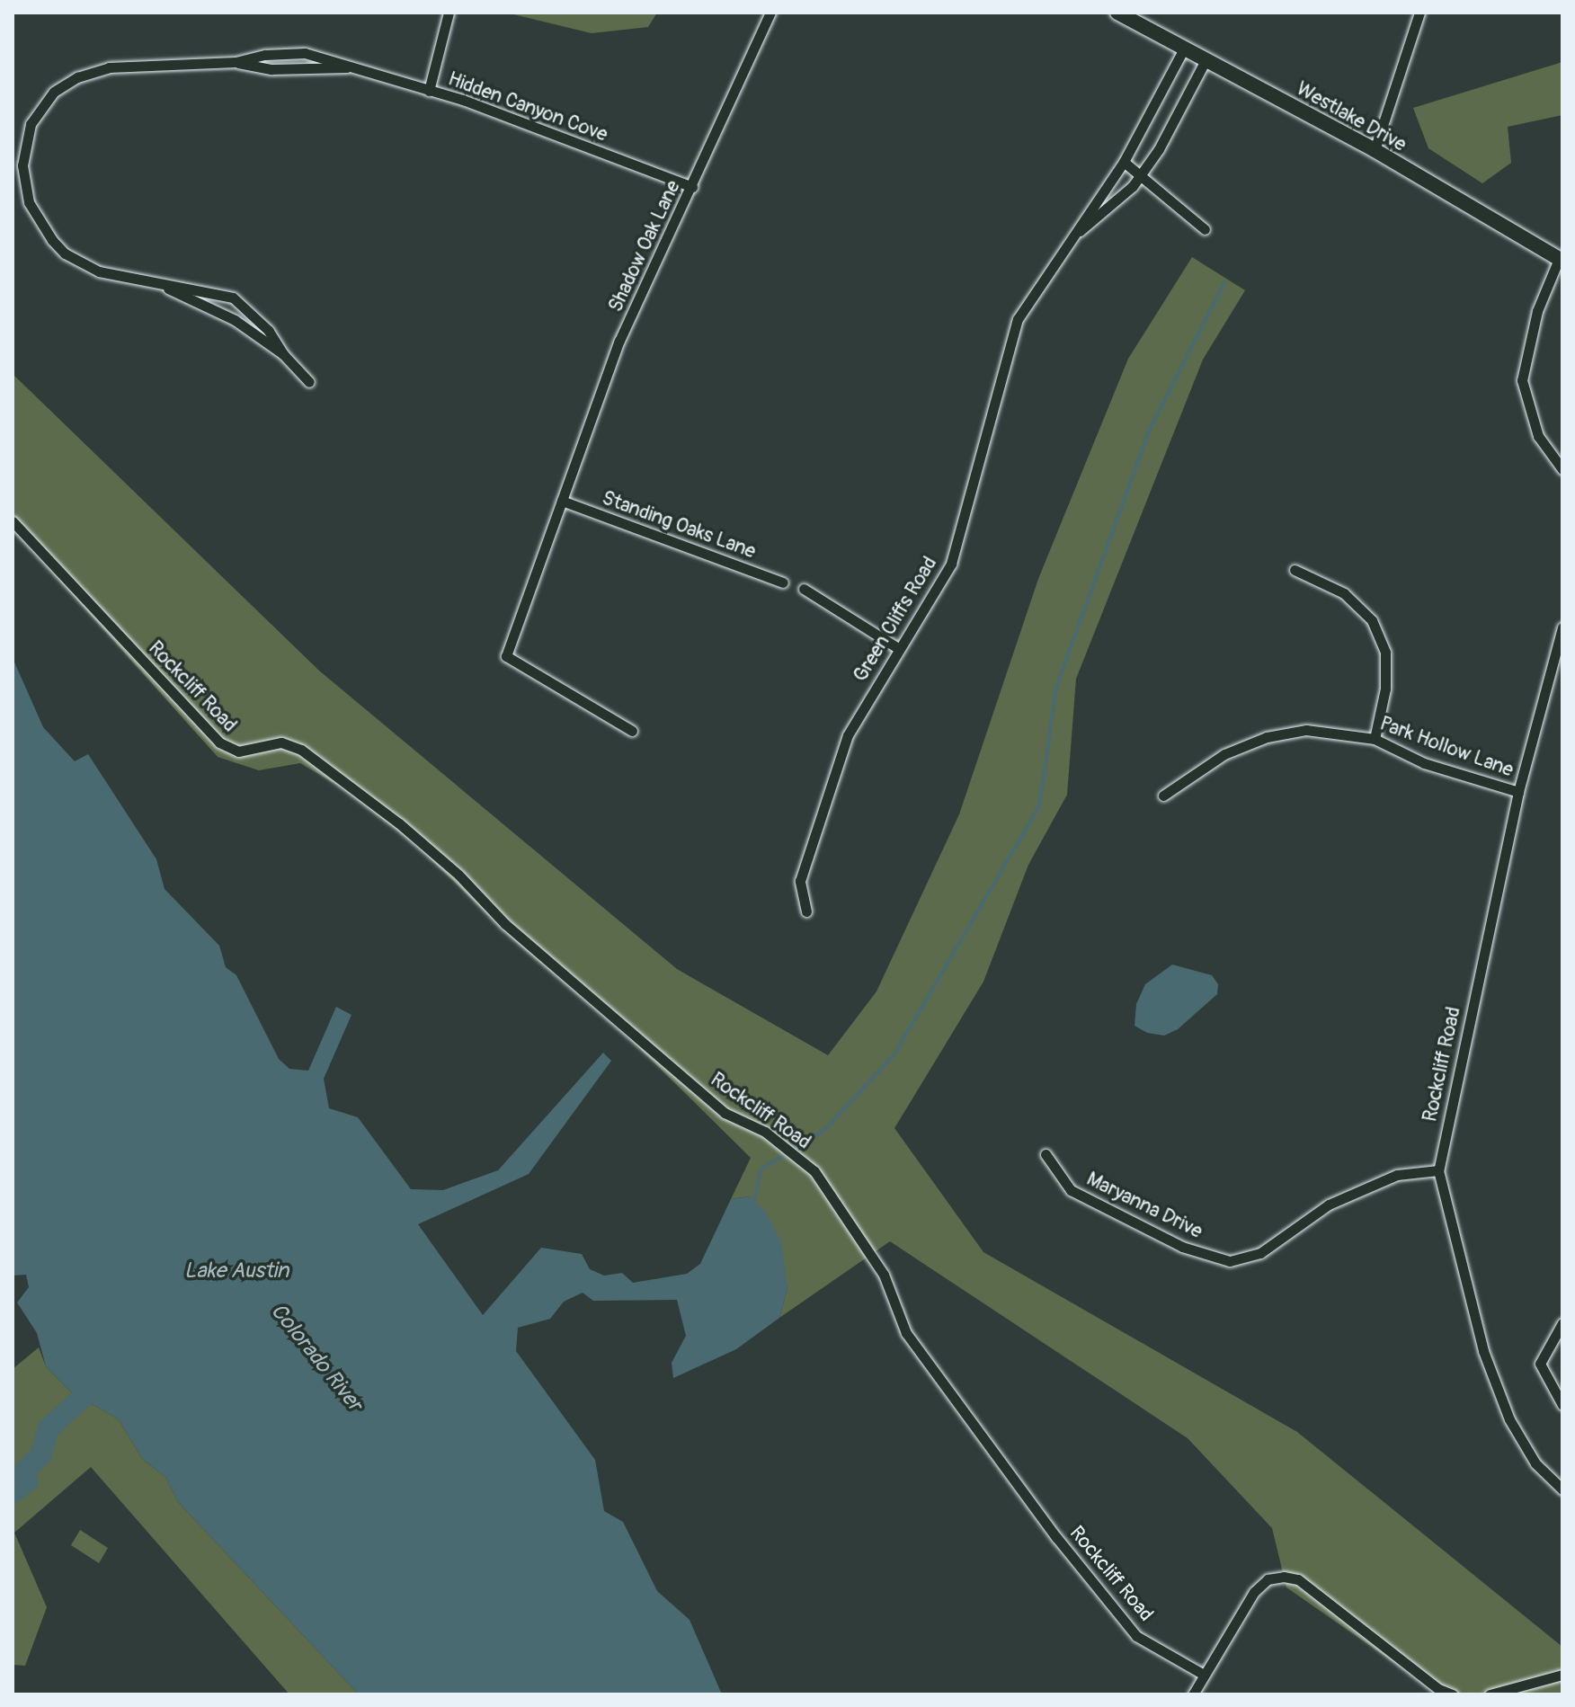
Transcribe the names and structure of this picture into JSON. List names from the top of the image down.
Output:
{
  "streets": {
    "street": [
      "Hidden Canyon Cove",
      "Westlake Drive",
      "Shadow Oak Lane",
      "Standing Oaks Lane",
      "Green Cliffs Road",
      "Rockcliff Road",
      "Park Hollow Lane",
      "Maryanna Drive"
    ]
  },
  "crossings": [
    ["Hidden Canyon Cove", "Shadow Oak Lane"],
    ["Westlake Drive", "Green Cliffs Road"],
    ["Shadow Oak Lane", "Standing Oaks Lane"],
    ["Rockcliff Road", "Park Hollow Lane"],
    ["Rockcliff Road", "Maryanna Drive"]
  ],
  "water": ["Lake Austin", "Colorado River"]
}
